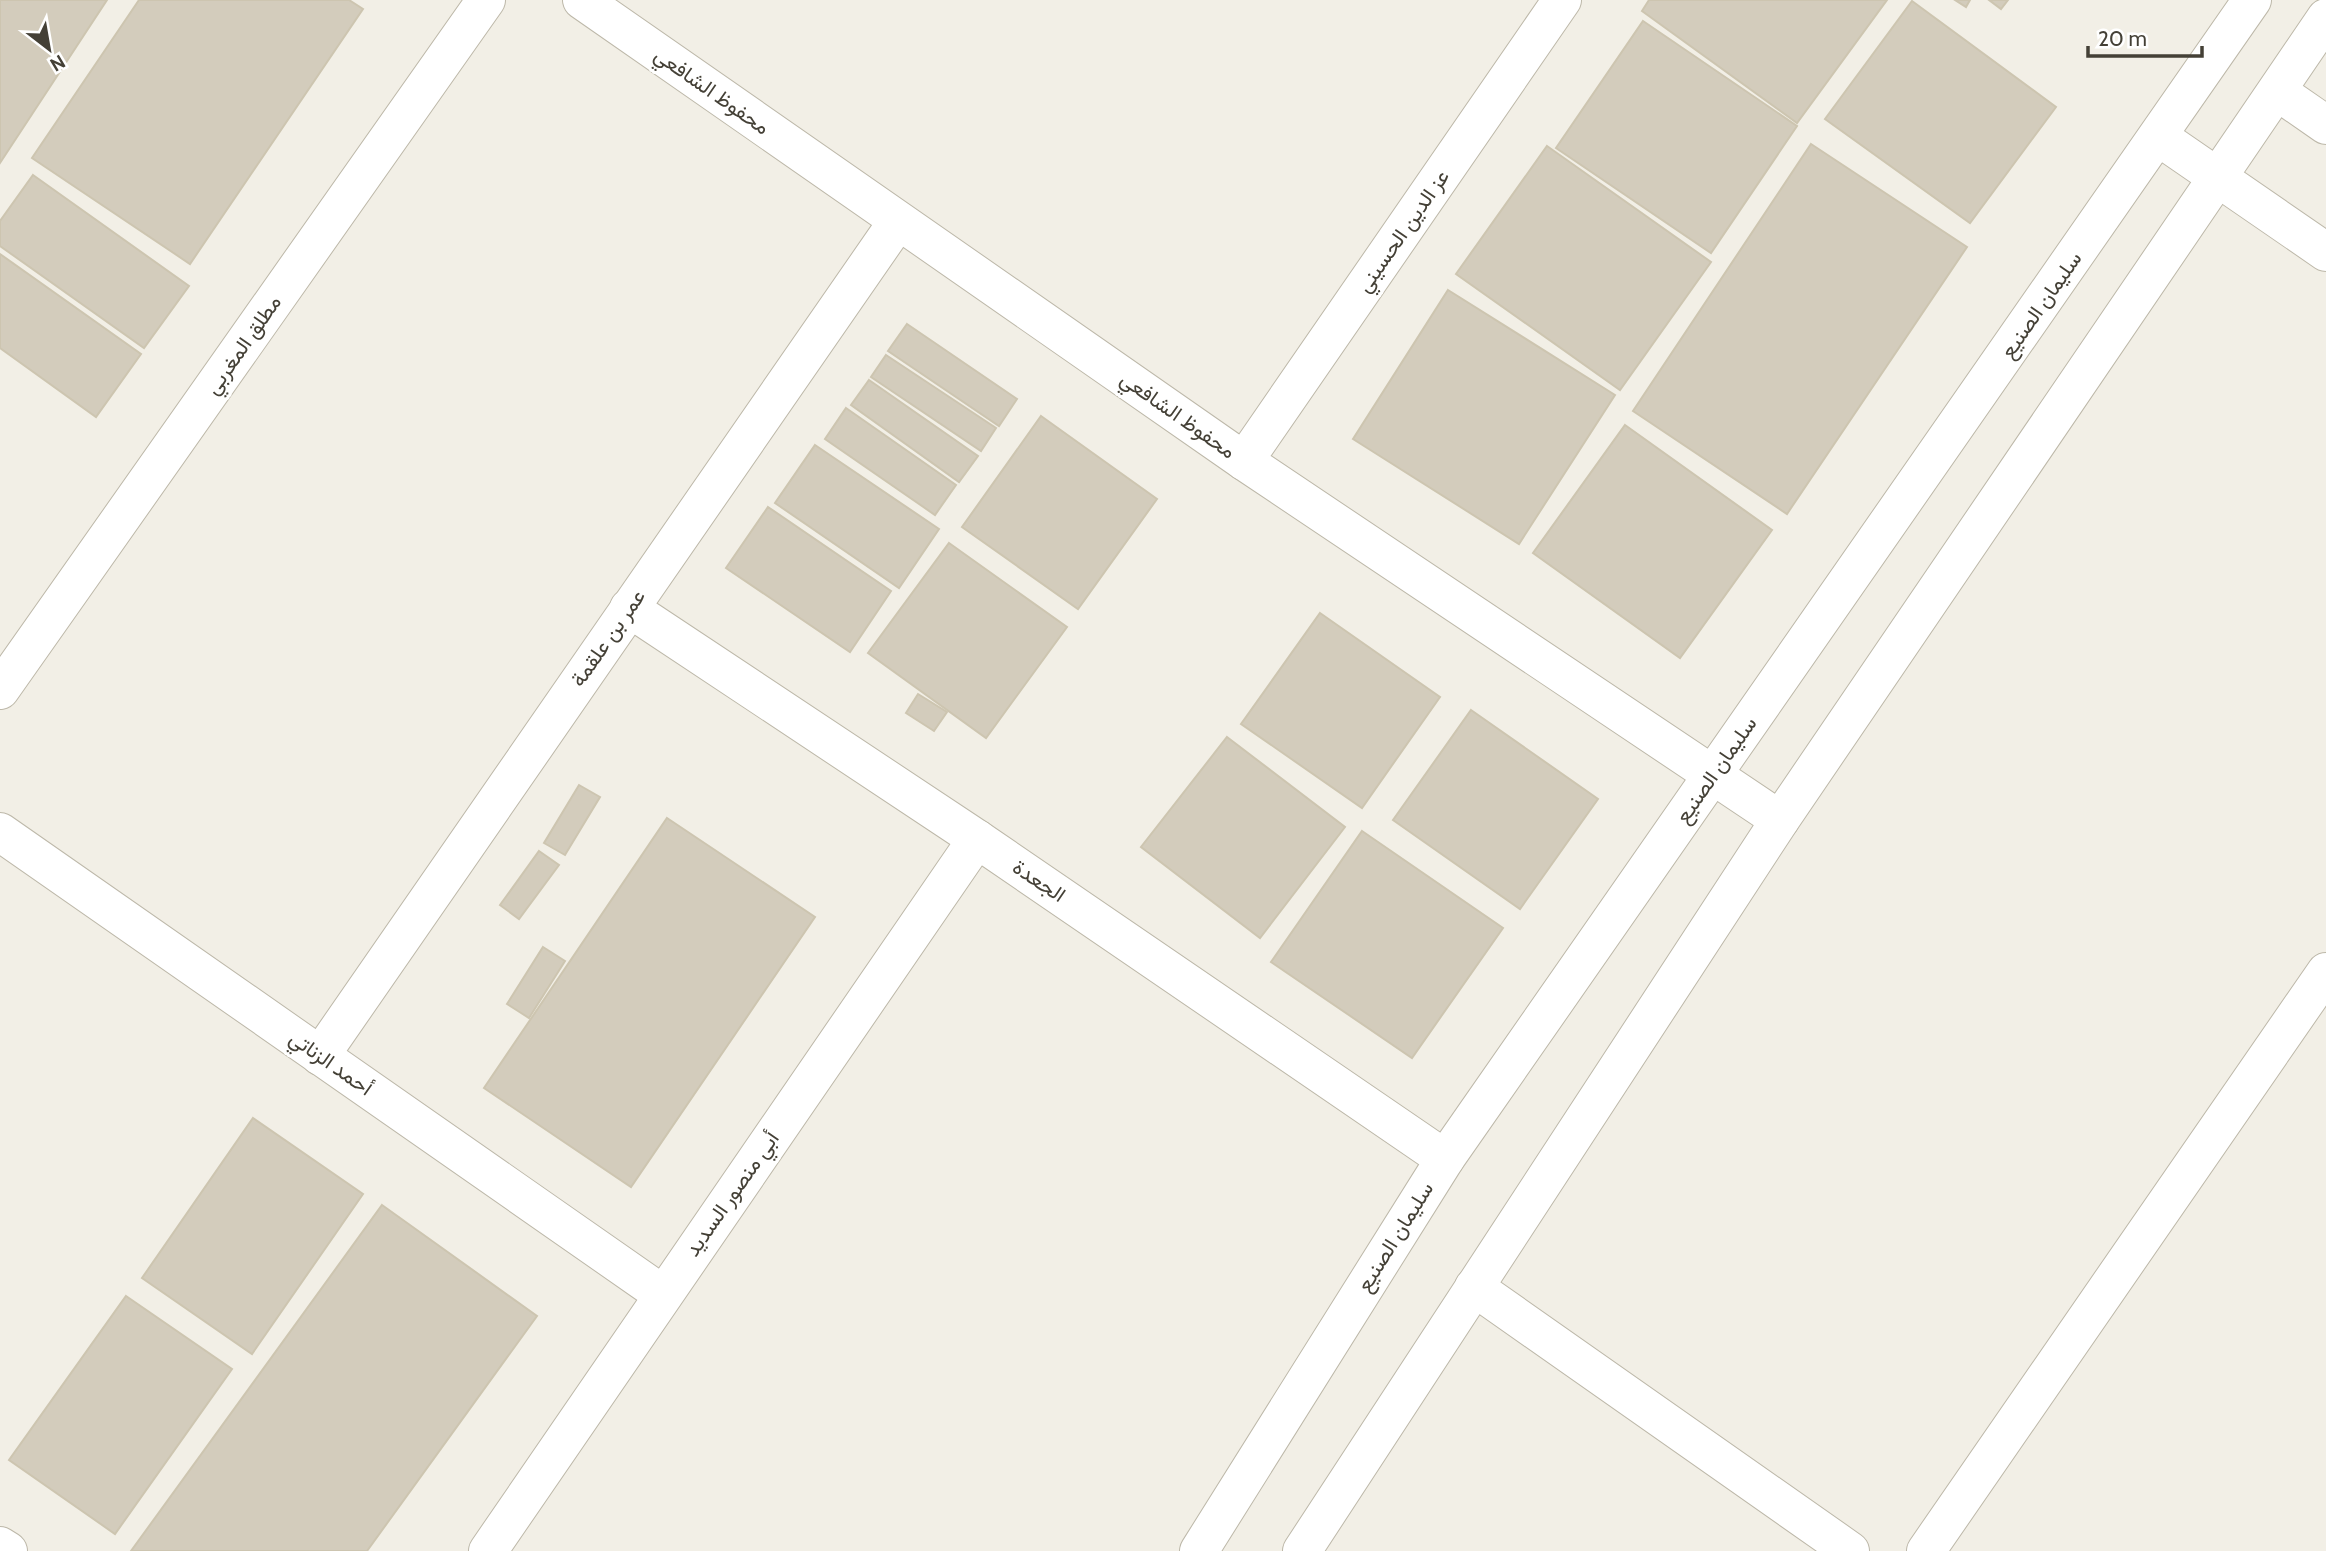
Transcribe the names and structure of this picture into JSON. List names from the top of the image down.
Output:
{
  "streets": {
    "street": [
      "محفوظ الشافعي",
      "عز الدين الحسيني",
      "سليمان الصنيع",
      "مطلق المغربي",
      "عمر بن علقمة",
      "الجعدة",
      "أحمد الزناتي",
      "أبي منصور السديد"
    ]
  },
  "crossings": [
    ["محفوظ الشافعي", "عز الدين الحسيني"],
    ["محفوظ الشافعي", "سليمان الصنيع"],
    ["محفوظ الشافعي", "عمر بن علقمة"],
    ["سليمان الصنيع", "الجعدة"],
    ["عمر بن علقمة", "الجعدة"],
    ["عمر بن علقمة", "أحمد الزناتي"],
    ["الجعدة", "أبي منصور السديد"],
    ["أحمد الزناتي", "أبي منصور السديد"]
  ],
  "scale_bar": "20 m",
  "north": "bottom right"
}
